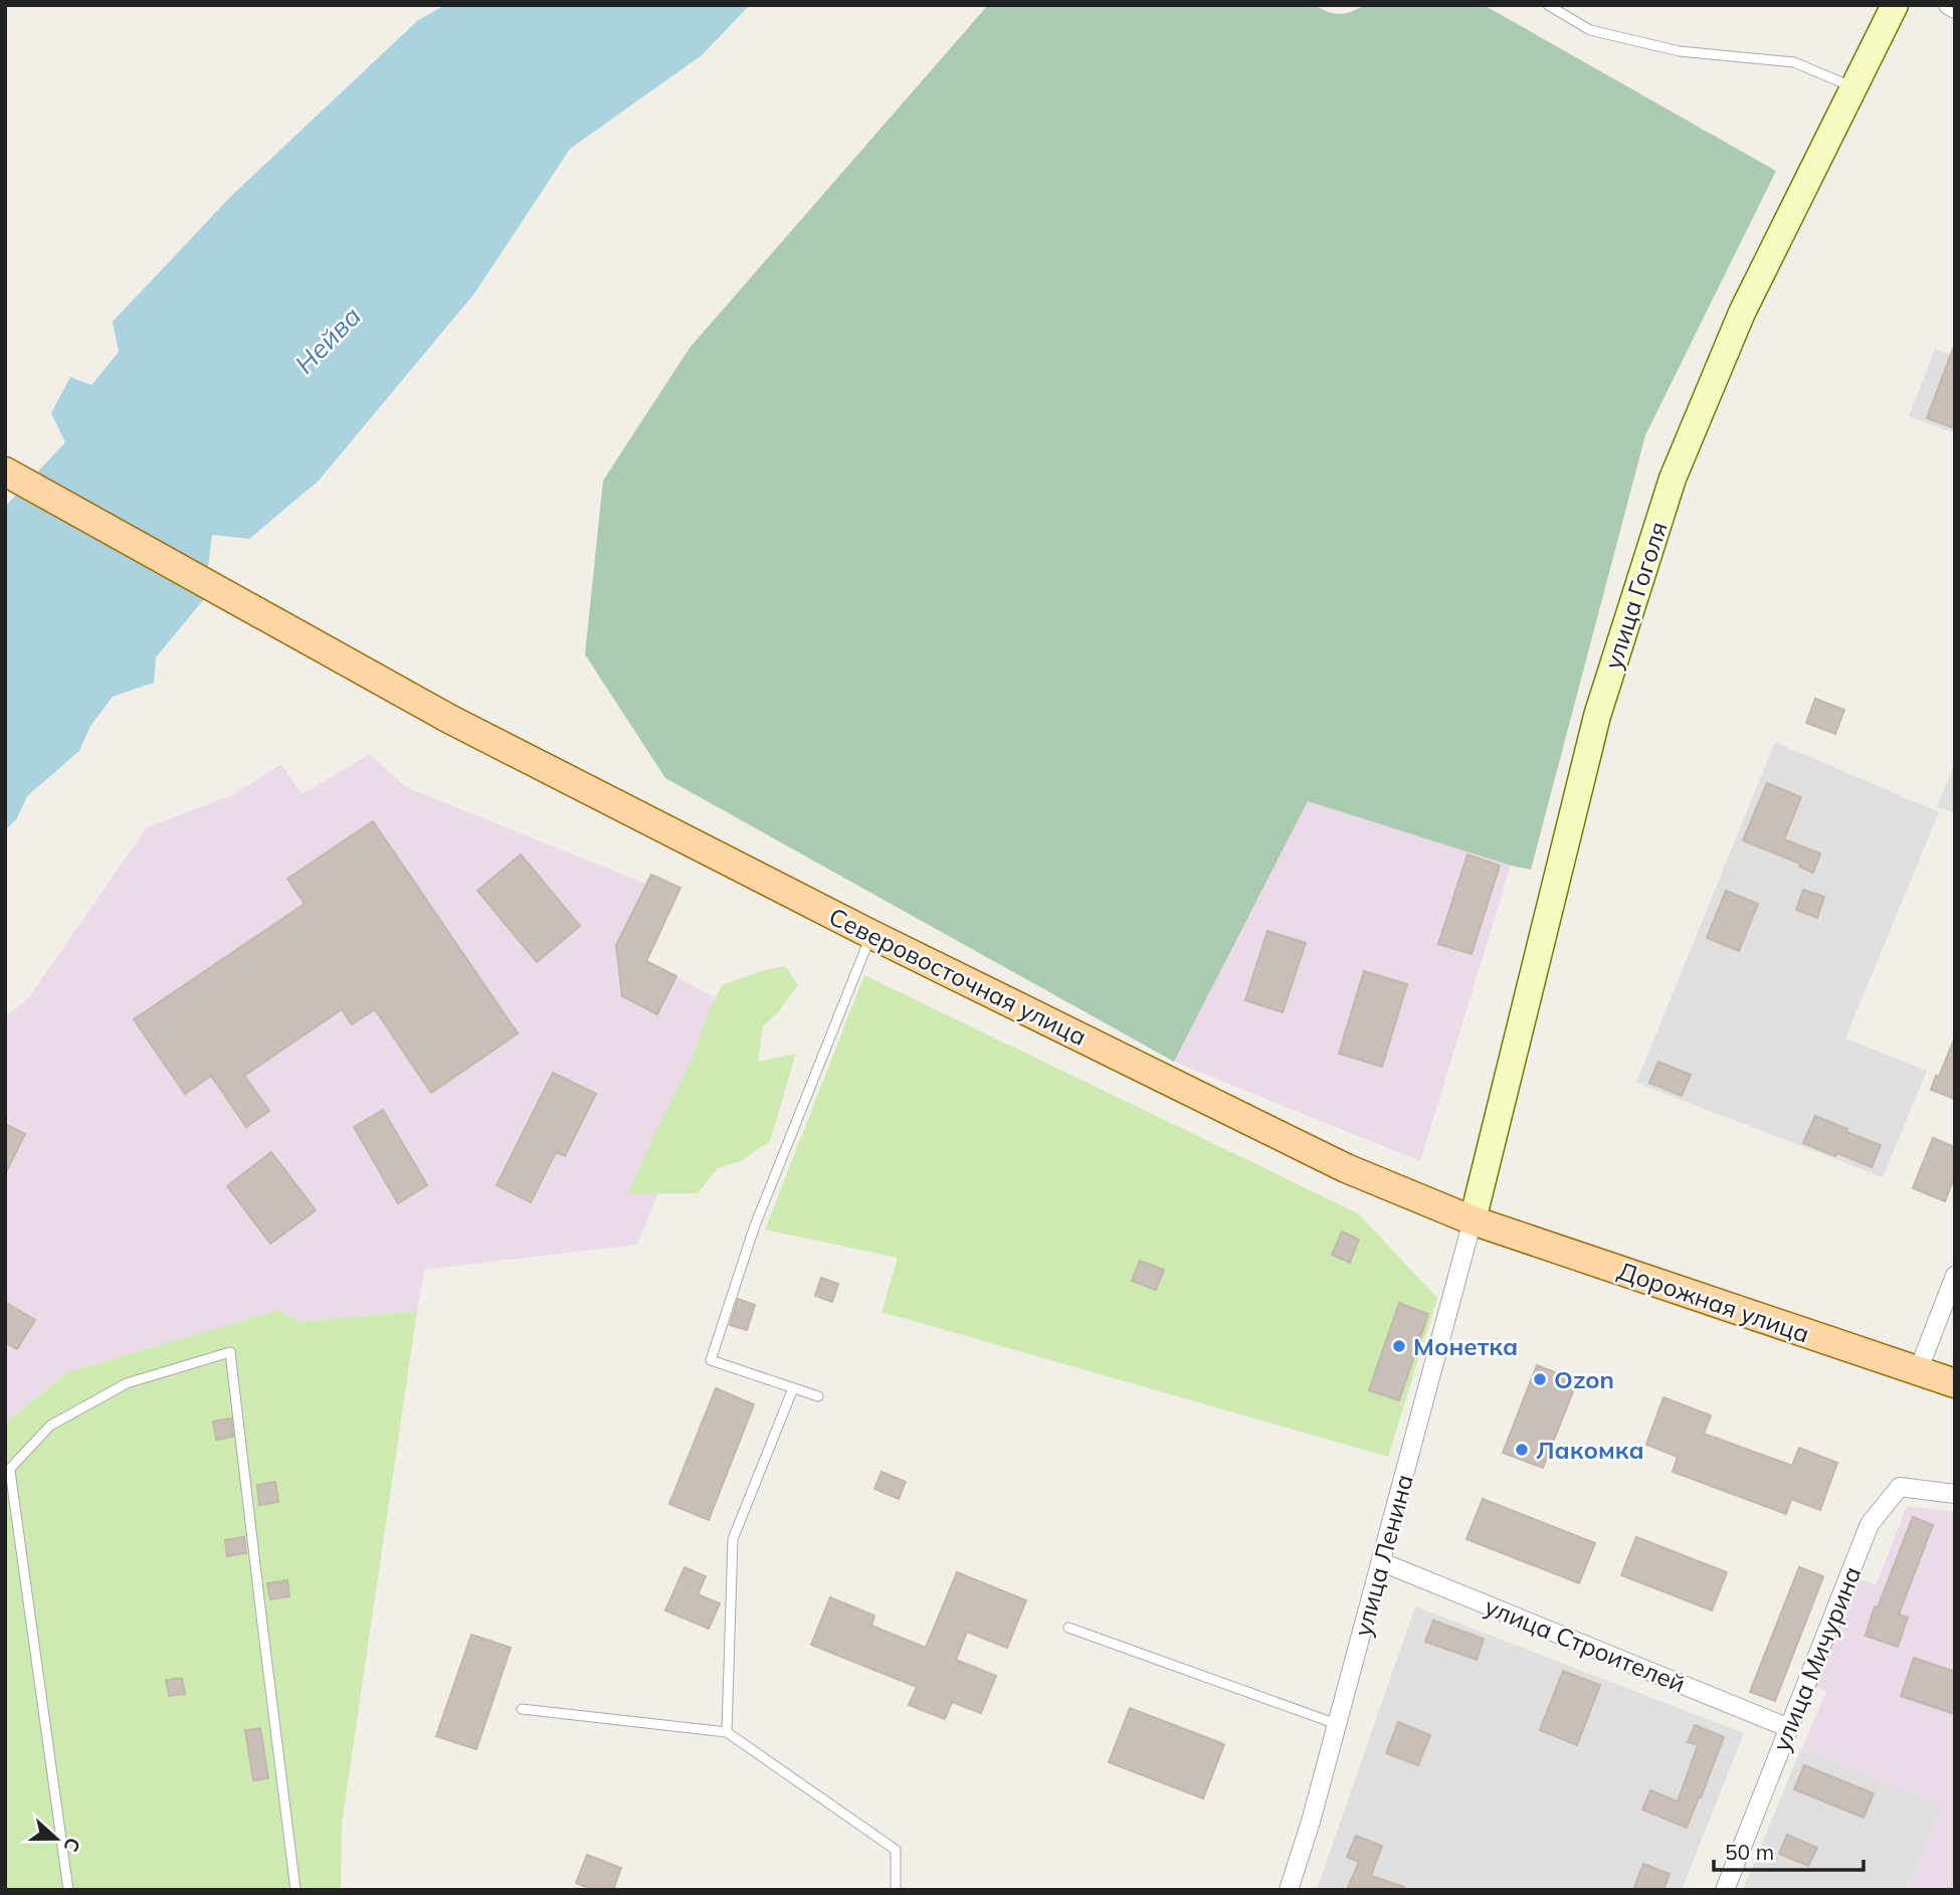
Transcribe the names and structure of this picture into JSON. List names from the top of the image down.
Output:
{
  "streets": {
    "main road": ["Северовосточная улица", "Дорожная улица"],
    "street": [
      "улица Гоголя",
      "улица Ленина",
      "улица Строителей",
      "улица Мичурина"
    ]
  },
  "crossings": [
    ["улица Гоголя", "Северовосточная улица"],
    ["улица Гоголя", "Дорожная улица"],
    ["улица Гоголя", "улица Ленина"],
    ["Северовосточная улица", "Дорожная улица"],
    ["Северовосточная улица", "улица Ленина"],
    ["Дорожная улица", "улица Ленина"],
    ["улица Ленина", "улица Строителей"],
    ["улица Строителей", "улица Мичурина"]
  ],
  "water": ["Нейва"],
  "places": ["Монетка", "Ozon", "Лакомка"],
  "scale_bar": "50 m",
  "north": "right"
}
